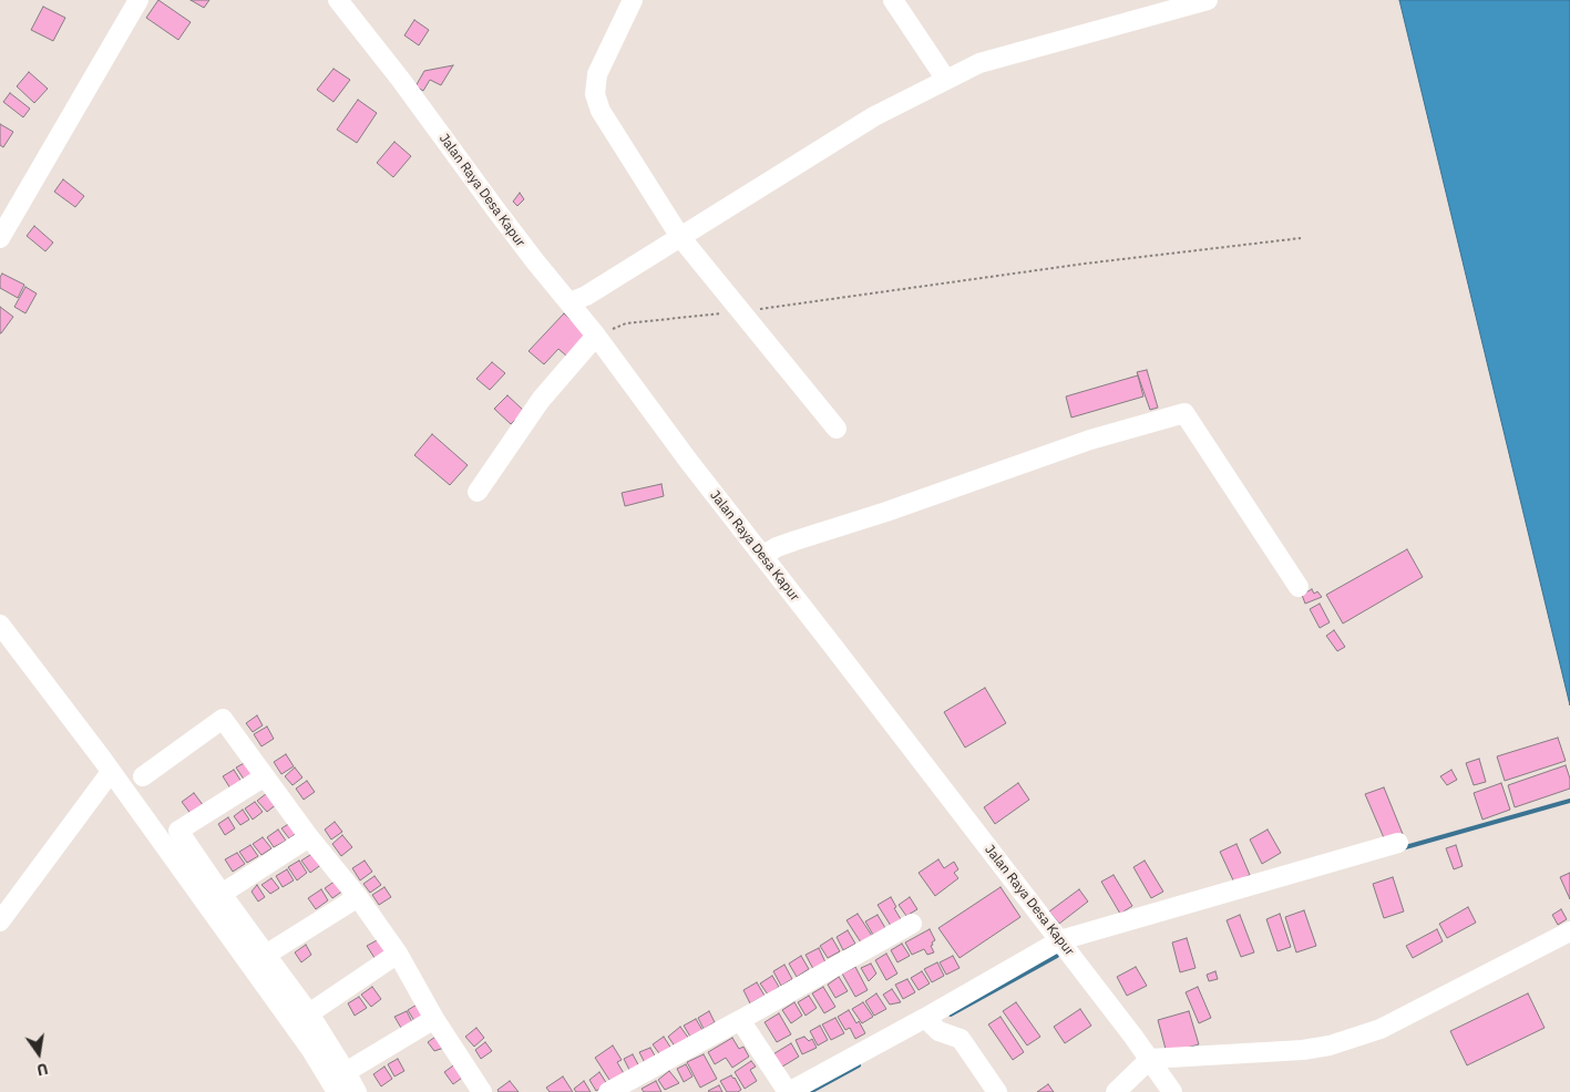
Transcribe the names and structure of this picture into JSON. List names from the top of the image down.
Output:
{
  "streets": {
    "street": ["Jalan Raya Desa Kapur"]
  },
  "north": "bottom"
}
